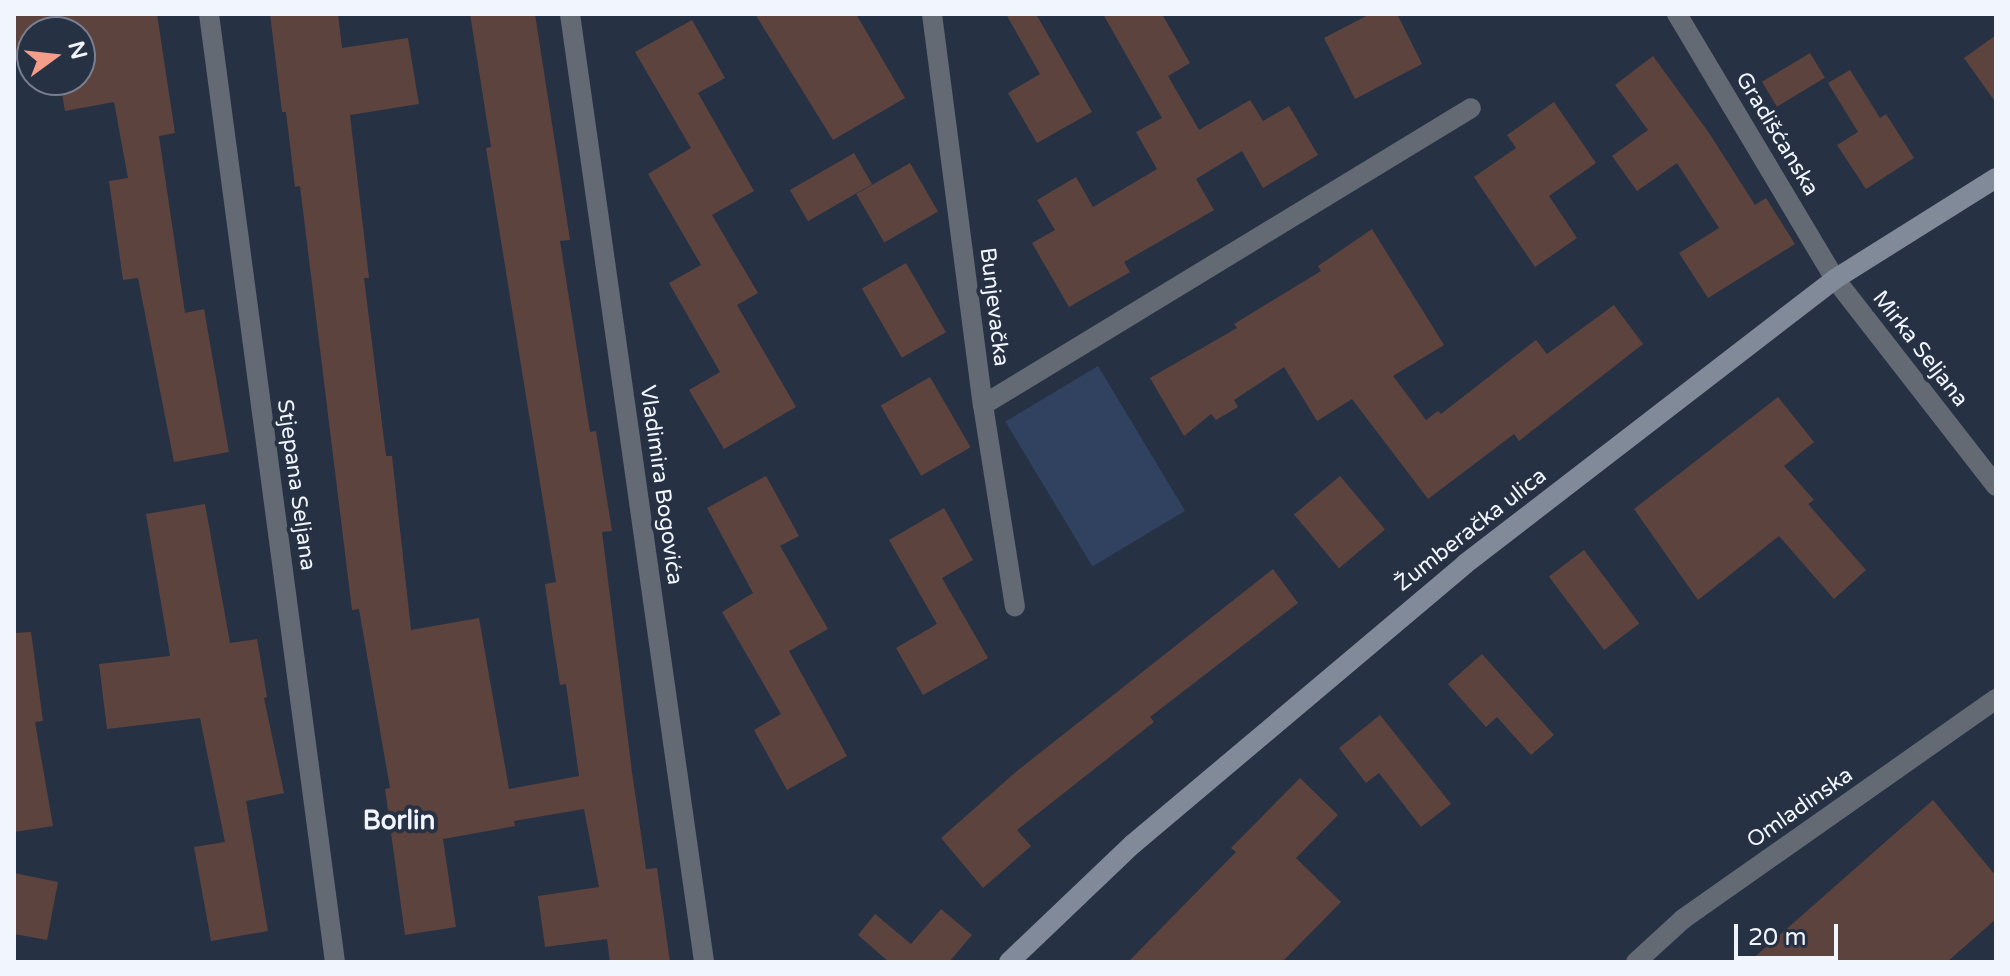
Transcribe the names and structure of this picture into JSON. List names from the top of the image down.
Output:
{
  "streets": {
    "main road": ["Žumberačka ulica"],
    "street": [
      "Gradišćanska",
      "Bunjevačka",
      "Mirka Seljana",
      "Stjepana Seljana",
      "Vladimira Bogovića",
      "Omladinska"
    ]
  },
  "crossings": [
    ["Gradišćanska", "Mirka Seljana"],
    ["Gradišćanska", "Žumberačka ulica"],
    ["Mirka Seljana", "Žumberačka ulica"]
  ],
  "districts": ["Borlin"],
  "scale_bar": "20 m",
  "north": "right"
}
